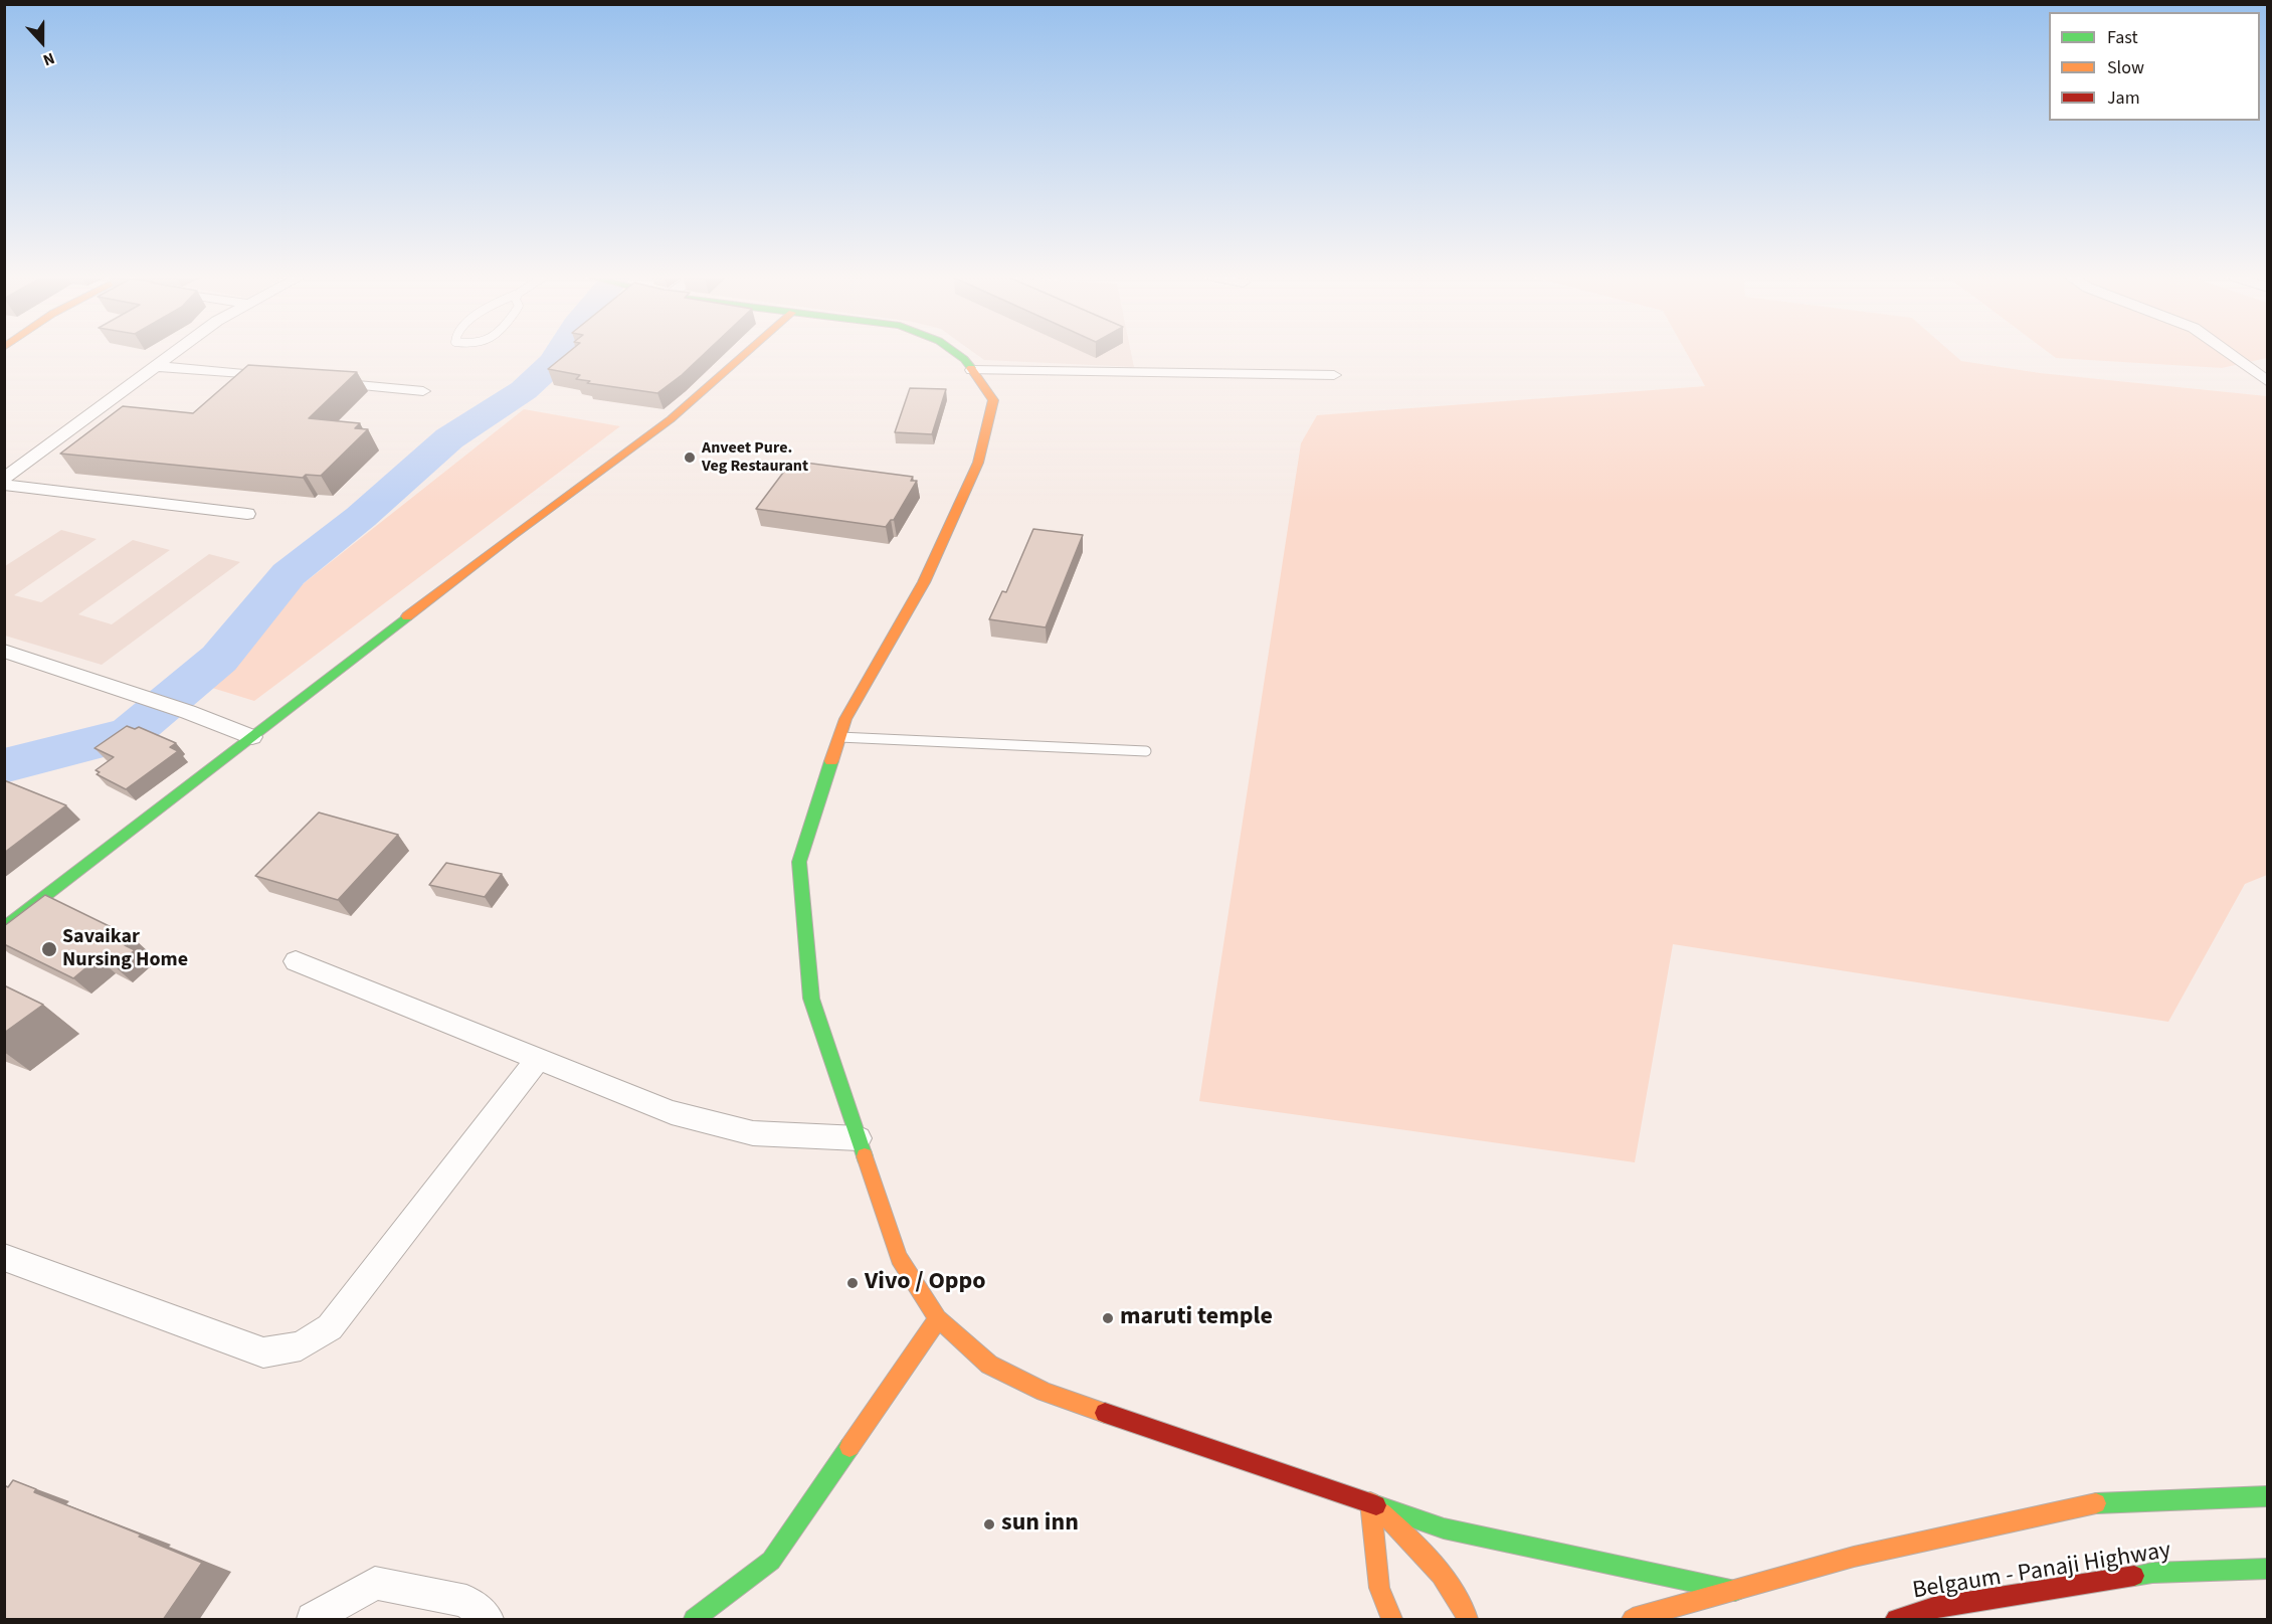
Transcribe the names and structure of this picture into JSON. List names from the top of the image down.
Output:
{
  "streets": {
    "main road": ["Belgaum - Panaji Highway"]
  },
  "places": [
    "Anveet Pure. Veg Restaurant",
    "Savaikar Nursing Home",
    "Vivo / Oppo",
    "maruti temple",
    "sun inn"
  ],
  "legend": ["Fast", "Slow", "Jam"],
  "north": "bottom"
}
